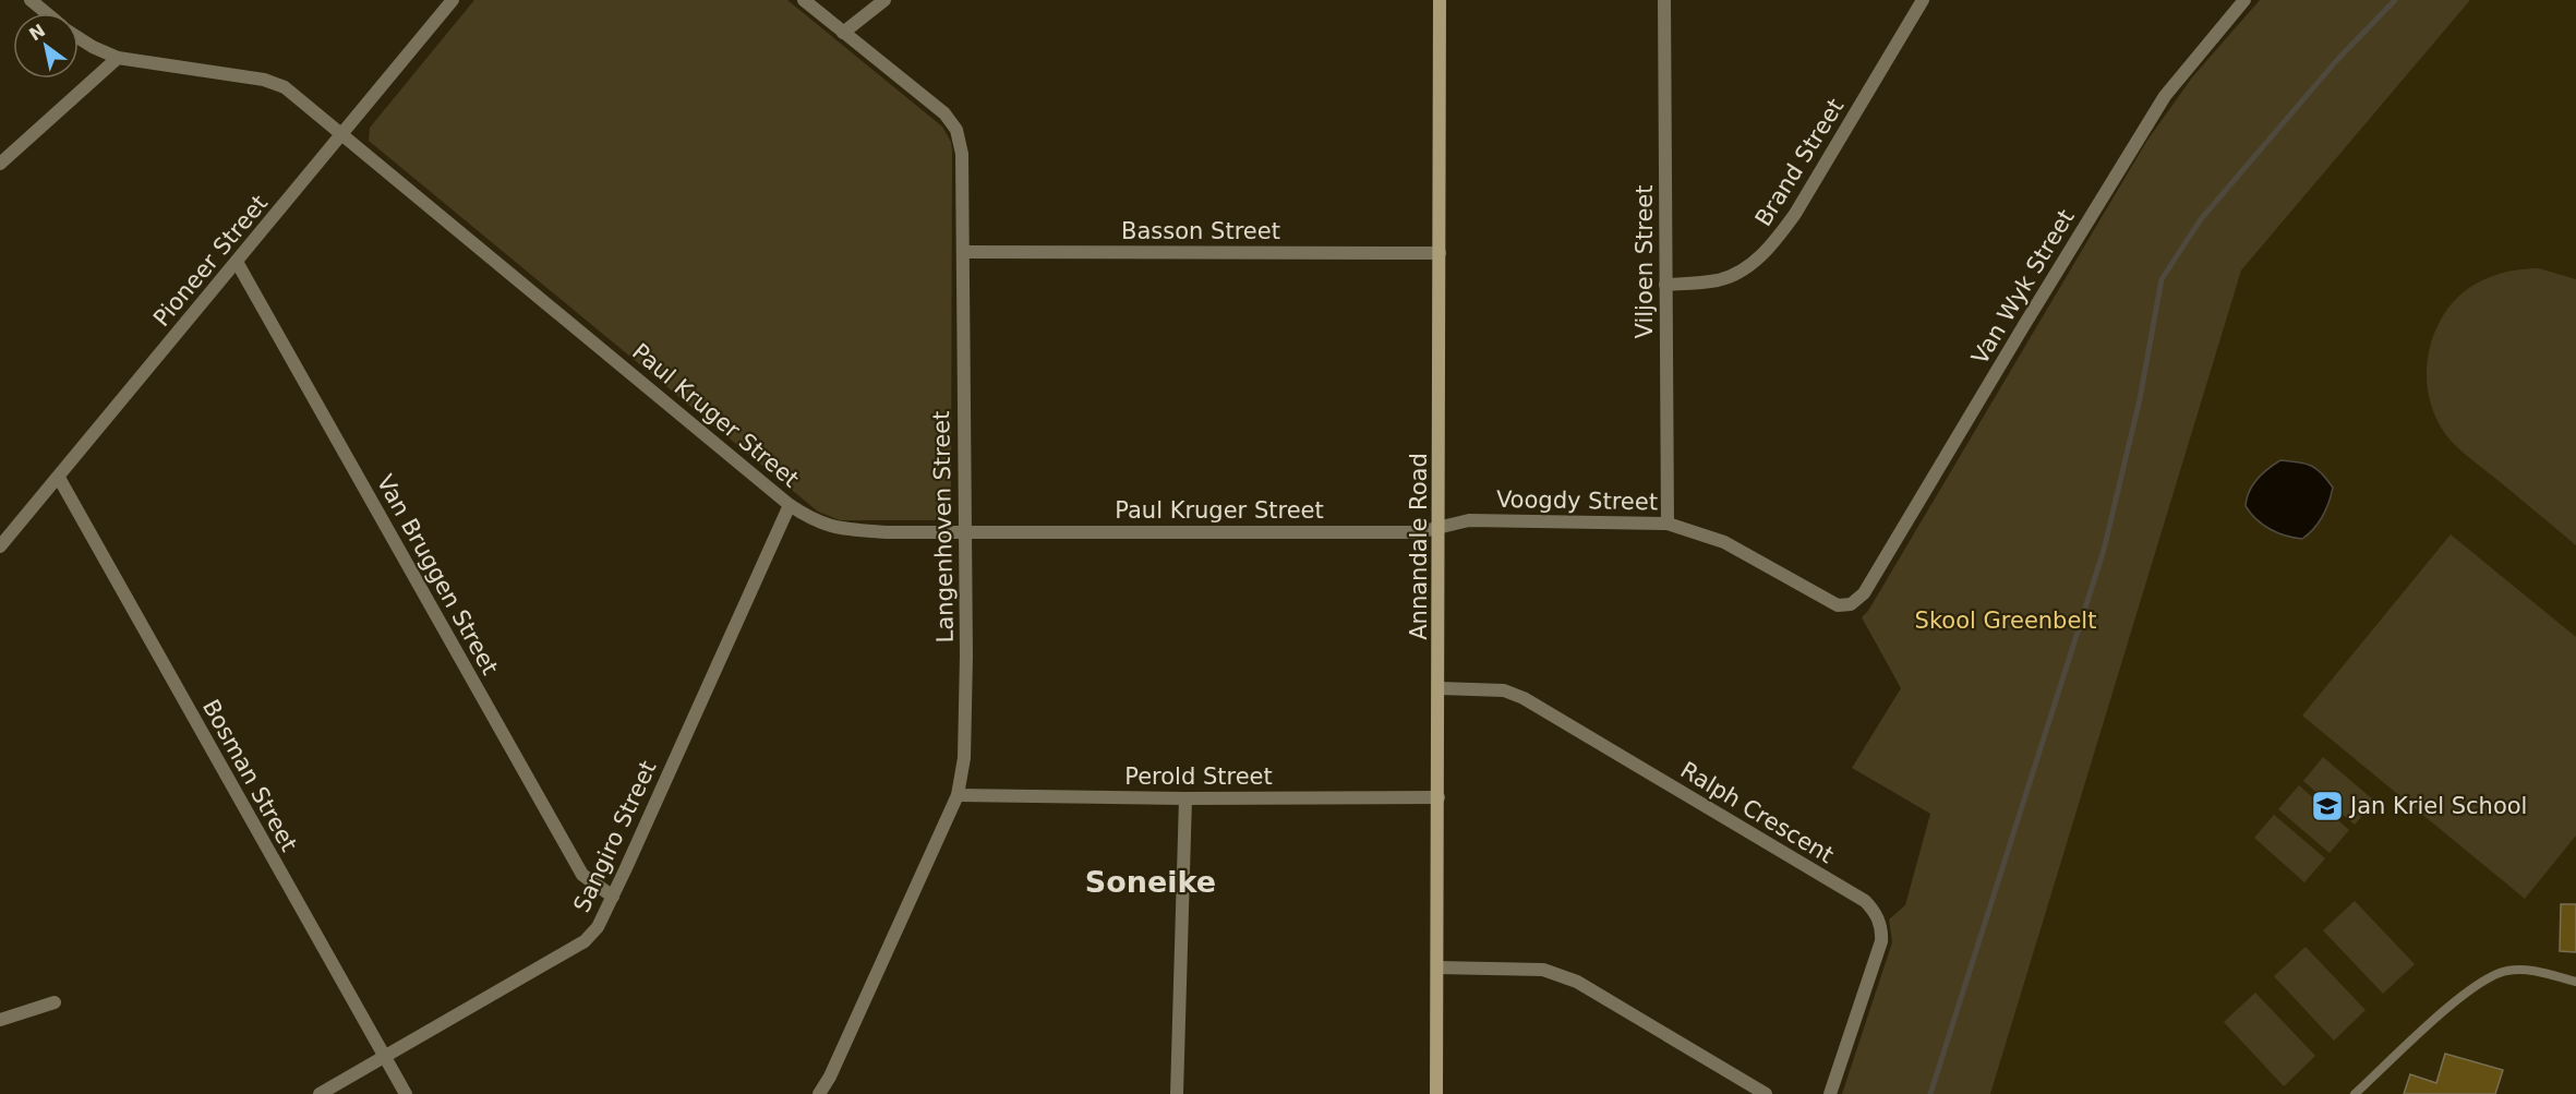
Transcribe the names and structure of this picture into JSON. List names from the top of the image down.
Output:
{
  "streets": {
    "street": [
      "Brand Street",
      "Basson Street",
      "Pioneer Street",
      "Viljoen Street",
      "Van Wyk Street",
      "Paul Kruger Street",
      "Voogdy Street",
      "Langenhoven Street",
      "Annandale Road",
      "Van Bruggen Street",
      "Bosman Street",
      "Perold Street",
      "Ralph Crescent",
      "Sangiro Street"
    ]
  },
  "crossings": [
    ["Brand Street", "Viljoen Street"],
    ["Basson Street", "Langenhoven Street"],
    ["Basson Street", "Annandale Road"],
    ["Pioneer Street", "Paul Kruger Street"],
    ["Pioneer Street", "Van Bruggen Street"],
    ["Pioneer Street", "Bosman Street"],
    ["Viljoen Street", "Voogdy Street"],
    ["Van Wyk Street", "Voogdy Street"],
    ["Paul Kruger Street", "Voogdy Street"],
    ["Paul Kruger Street", "Langenhoven Street"],
    ["Paul Kruger Street", "Annandale Road"],
    ["Paul Kruger Street", "Sangiro Street"],
    ["Voogdy Street", "Annandale Road"],
    ["Langenhoven Street", "Perold Street"],
    ["Annandale Road", "Perold Street"],
    ["Annandale Road", "Ralph Crescent"],
    ["Van Bruggen Street", "Sangiro Street"],
    ["Bosman Street", "Sangiro Street"]
  ],
  "districts": ["Soneike"],
  "parks": ["Skool Greenbelt"],
  "places": {
    "school or university": ["Jan Kriel School"]
  },
  "north": "top left"
}
